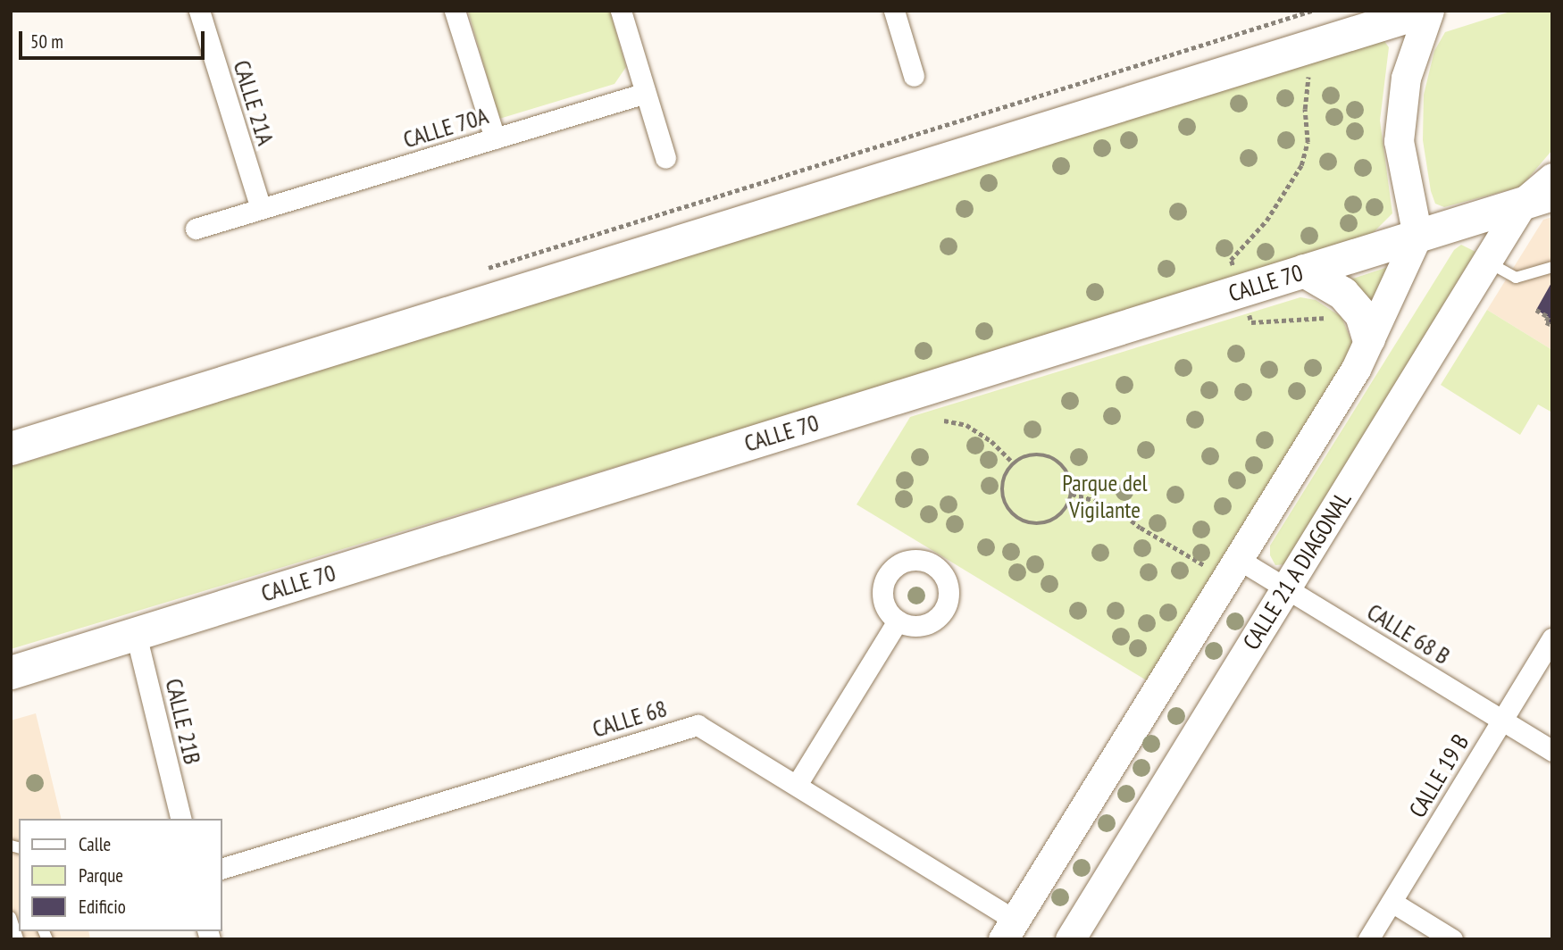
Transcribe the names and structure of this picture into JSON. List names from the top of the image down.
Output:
{
  "streets": {
    "main road": ["CALLE 70", "CALLE 21 A DIAGONAL"],
    "street": [
      "CALLE 21A",
      "CALLE 70A",
      "CALLE 68 B",
      "CALLE 68",
      "CALLE 21B",
      "CALLE 19 B"
    ]
  },
  "crossings": [
    ["CALLE 21A", "CALLE 70A"],
    ["CALLE 70", "CALLE 21 A DIAGONAL"],
    ["CALLE 70", "CALLE 21B"],
    ["CALLE 21 A DIAGONAL", "CALLE 68 B"],
    ["CALLE 68 B", "CALLE 19 B"]
  ],
  "parks": ["Parque del Vigilante"],
  "legend": ["Calle", "Parque", "Edificio"],
  "scale_bar": "50 m"
}
